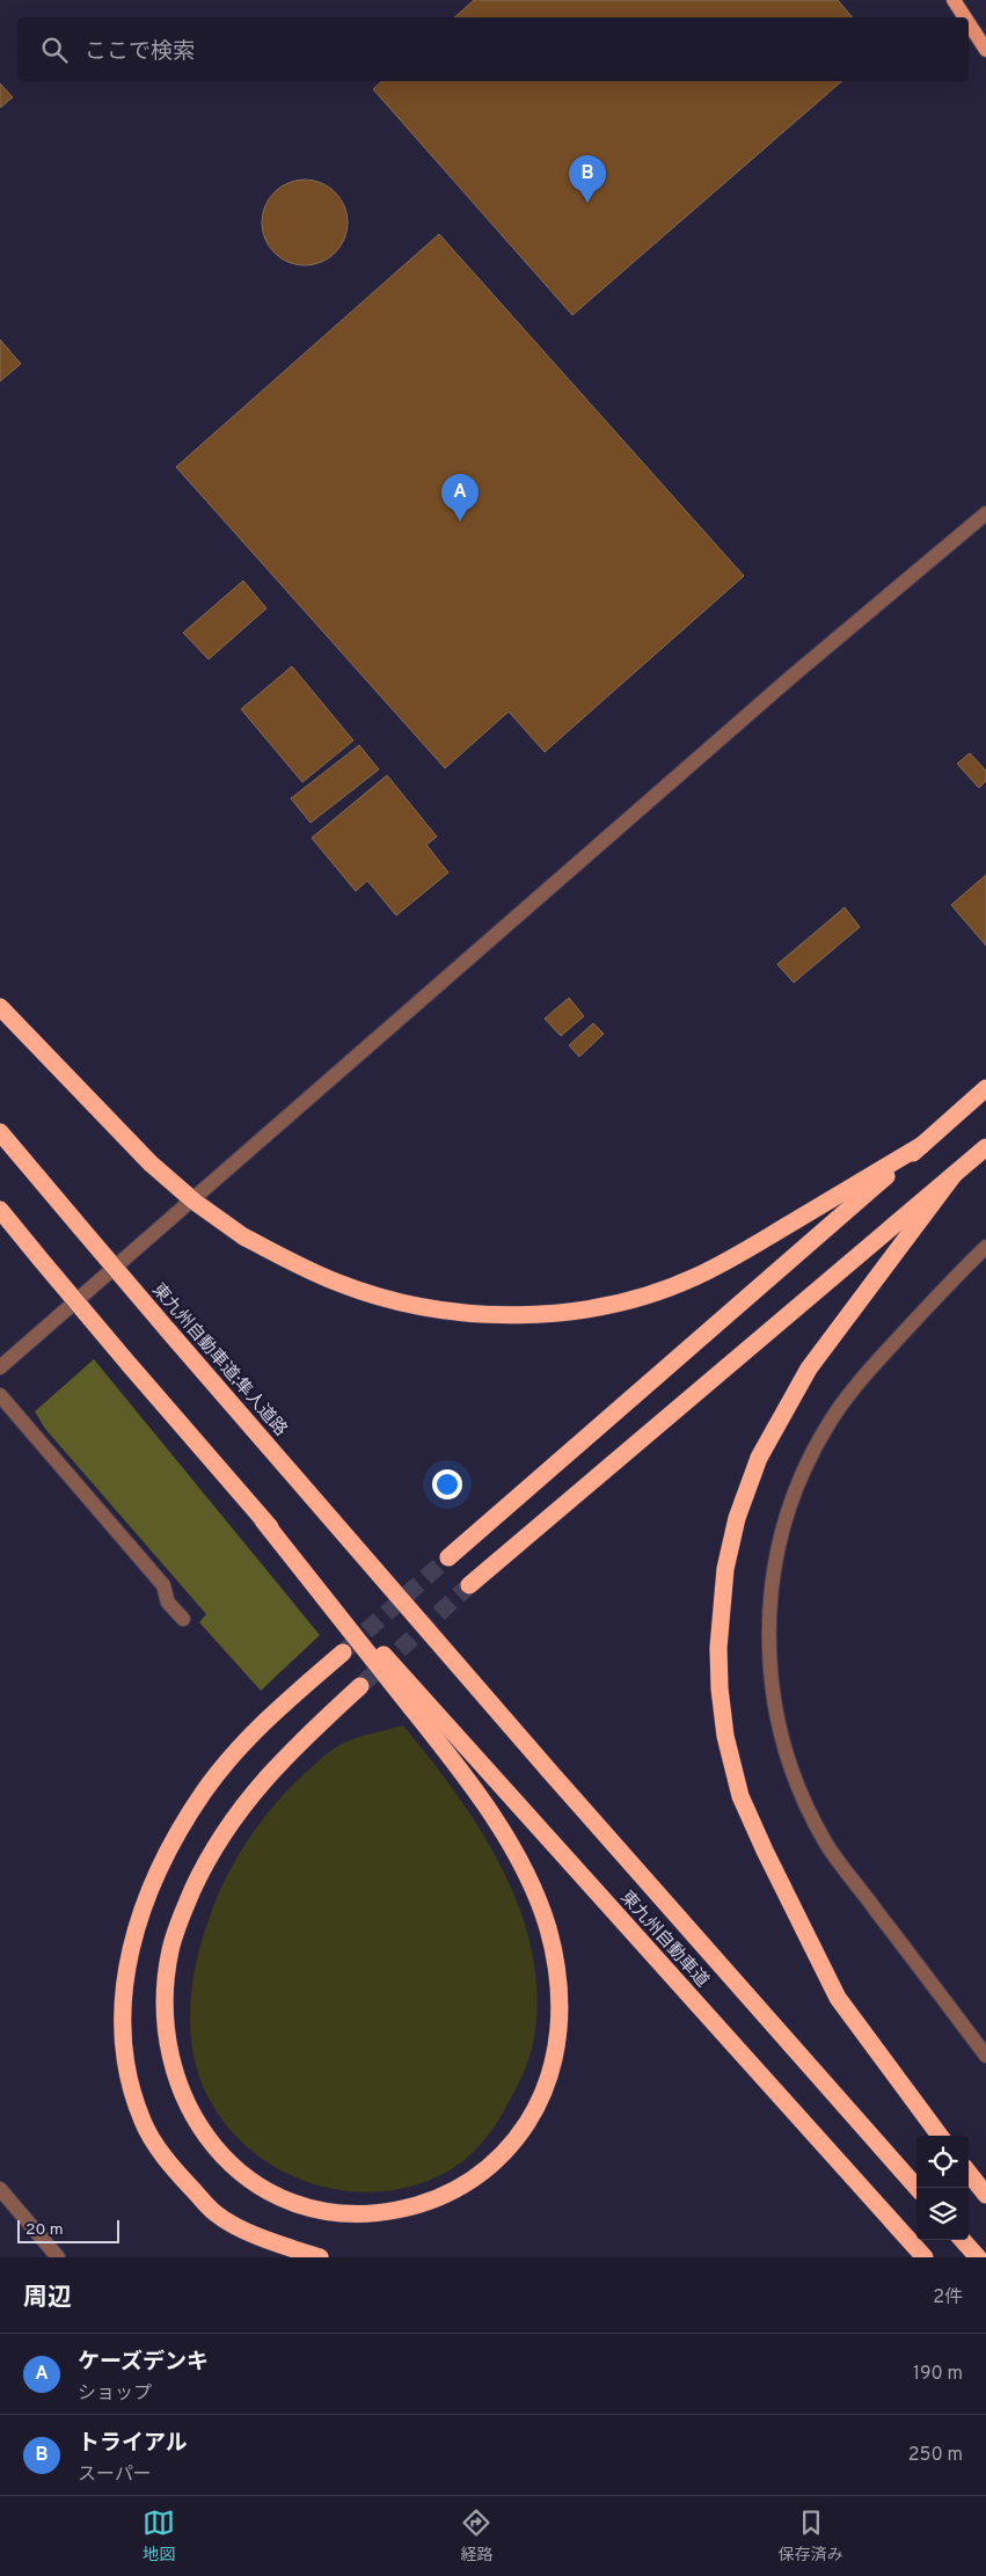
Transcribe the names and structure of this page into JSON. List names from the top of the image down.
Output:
{
  "streets": {
    "highway": ["東九州自動車道;隼人道路", "東九州自動車道"]
  },
  "crossings": [
    ["東九州自動車道;隼人道路", "東九州自動車道"]
  ],
  "scale_bar": "20 m",
  "page": {
    "search": "ここで検索",
    "pins": ["B", "A"],
    "scale": "20 m",
    "heading": ["周辺", "2件"],
    "list": [
      {
        "mark": "A",
        "name": "ケーズデンキ",
        "note": "ショップ",
        "value": "190 m"
      },
      {
        "mark": "B",
        "name": "トライアル",
        "note": "スーパー",
        "value": "250 m"
      }
    ],
    "nav": ["地図", "経路", "保存済み"]
  }
}
